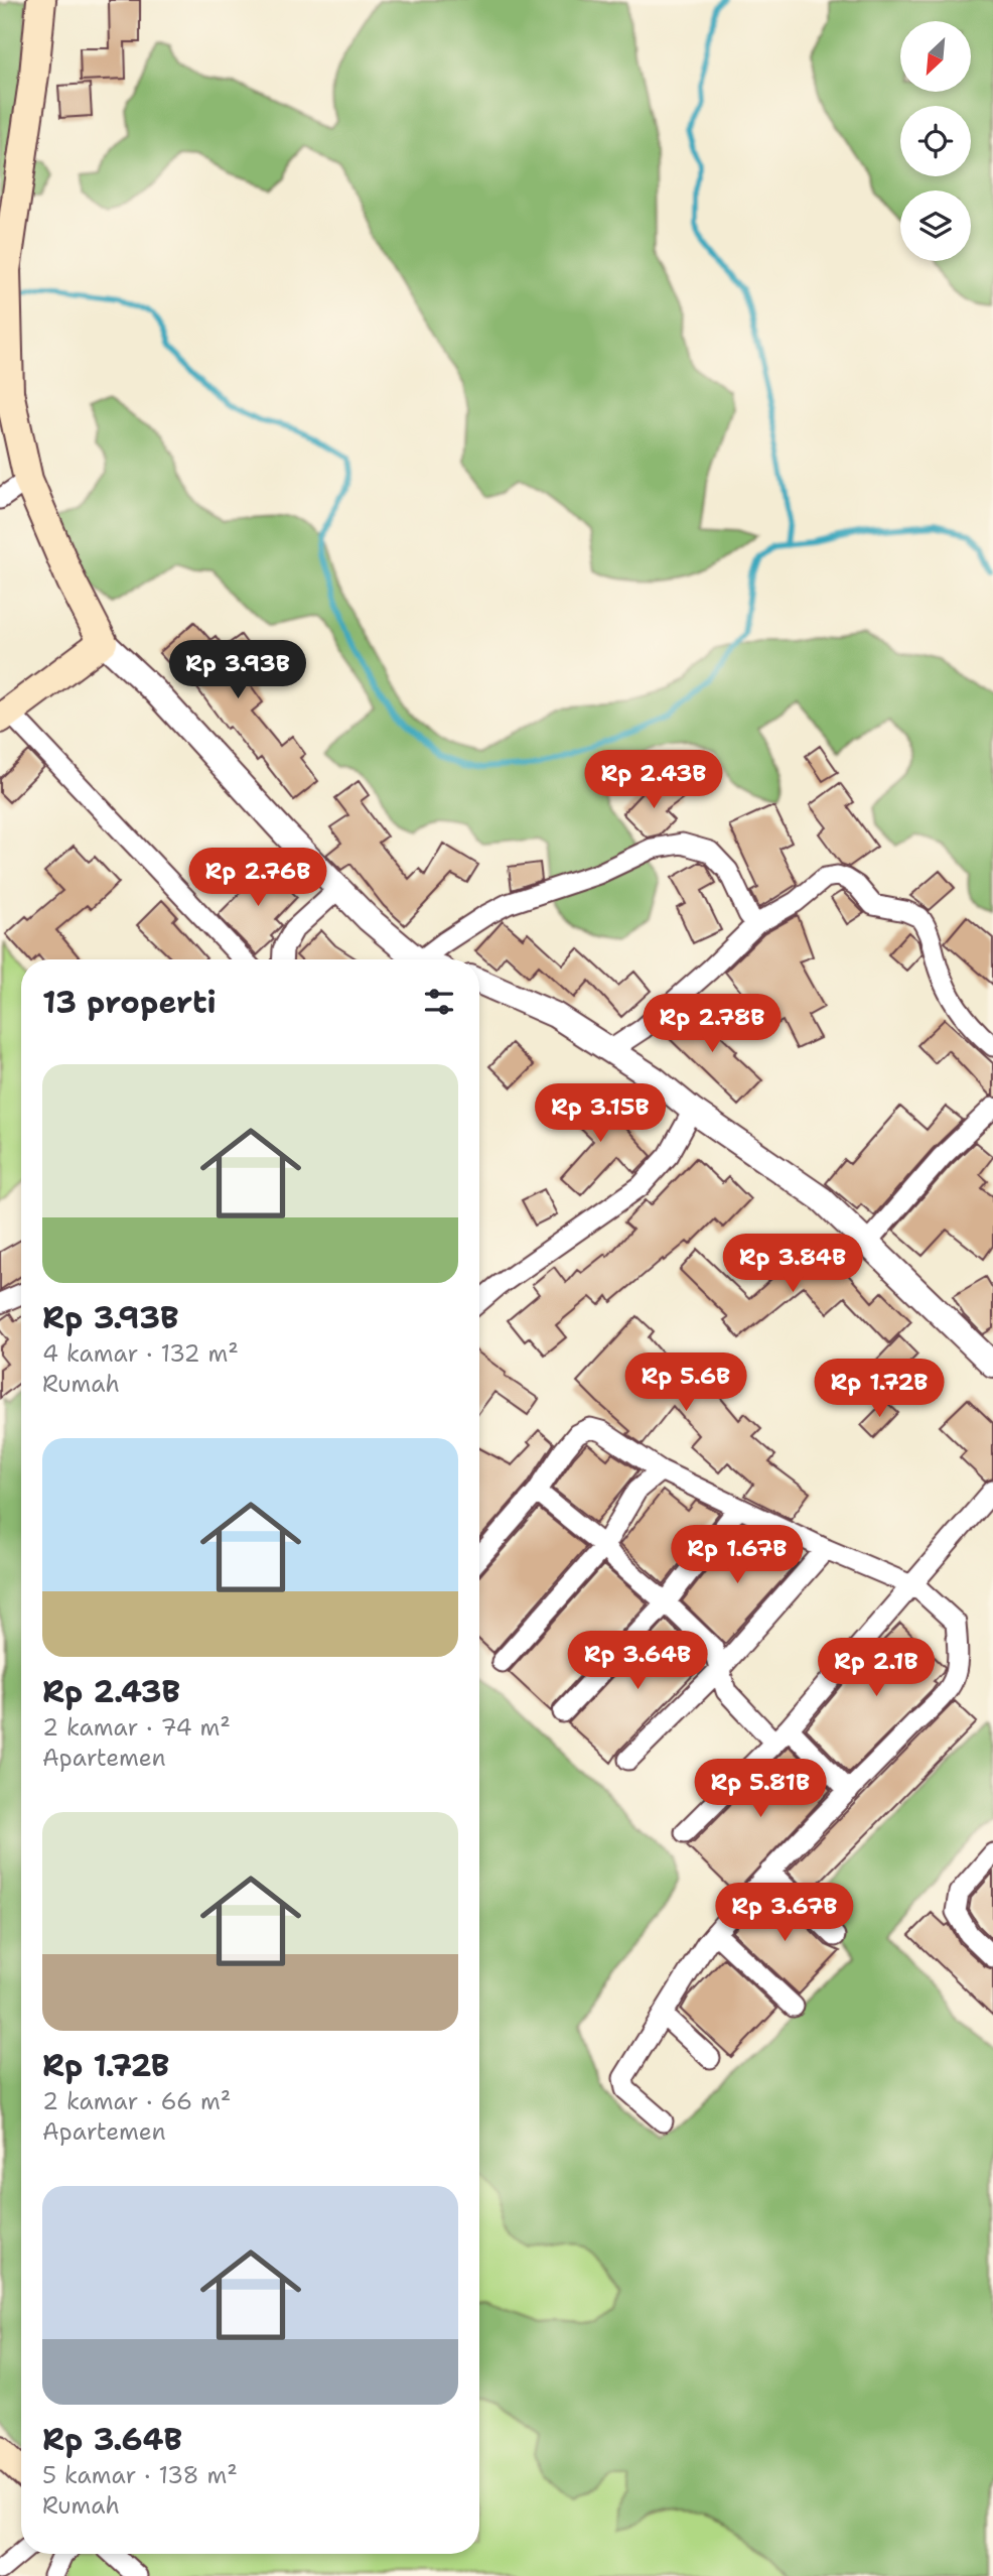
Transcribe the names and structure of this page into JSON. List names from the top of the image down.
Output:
{
  "north": "bottom left",
  "page": {
    "price": [
      "Rp 3.93B",
      "Rp 2.43B",
      "Rp 2.76B",
      "Rp 2.78B",
      "Rp 3.15B",
      "Rp 3.84B",
      "Rp 5.6B",
      "Rp 1.72B",
      "Rp 1.67B",
      "Rp 3.64B",
      "Rp 2.1B",
      "Rp 5.81B",
      "Rp 3.67B"
    ],
    "heading": "13 properti",
    "list": [
      {
        "name": "Rp 3.93B",
        "note": "4 kamar · 132 m² · Rumah"
      },
      {
        "name": "Rp 2.43B",
        "note": "2 kamar · 74 m² · Apartemen"
      },
      {
        "name": "Rp 1.72B",
        "note": "2 kamar · 66 m² · Apartemen"
      },
      {
        "name": "Rp 3.64B",
        "note": "5 kamar · 138 m² · Rumah"
      }
    ]
  }
}
